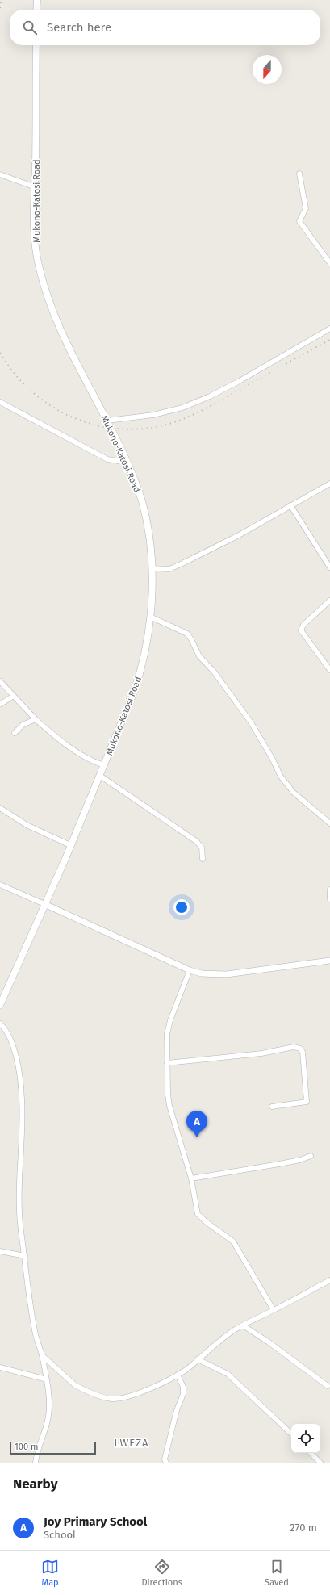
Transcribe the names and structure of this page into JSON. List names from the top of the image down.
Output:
{
  "streets": {
    "main road": ["Mukono-Katosi Road"]
  },
  "districts": ["LWEZA"],
  "scale_bar": "100 m",
  "north": "bottom",
  "page": {
    "search": "Search here",
    "pins": "A",
    "scale": "100 m",
    "heading": "Nearby",
    "list": [
      {
        "mark": "A",
        "name": "Joy Primary School",
        "note": "School",
        "value": "270 m"
      }
    ],
    "nav": ["Map", "Directions", "Saved"]
  }
}
